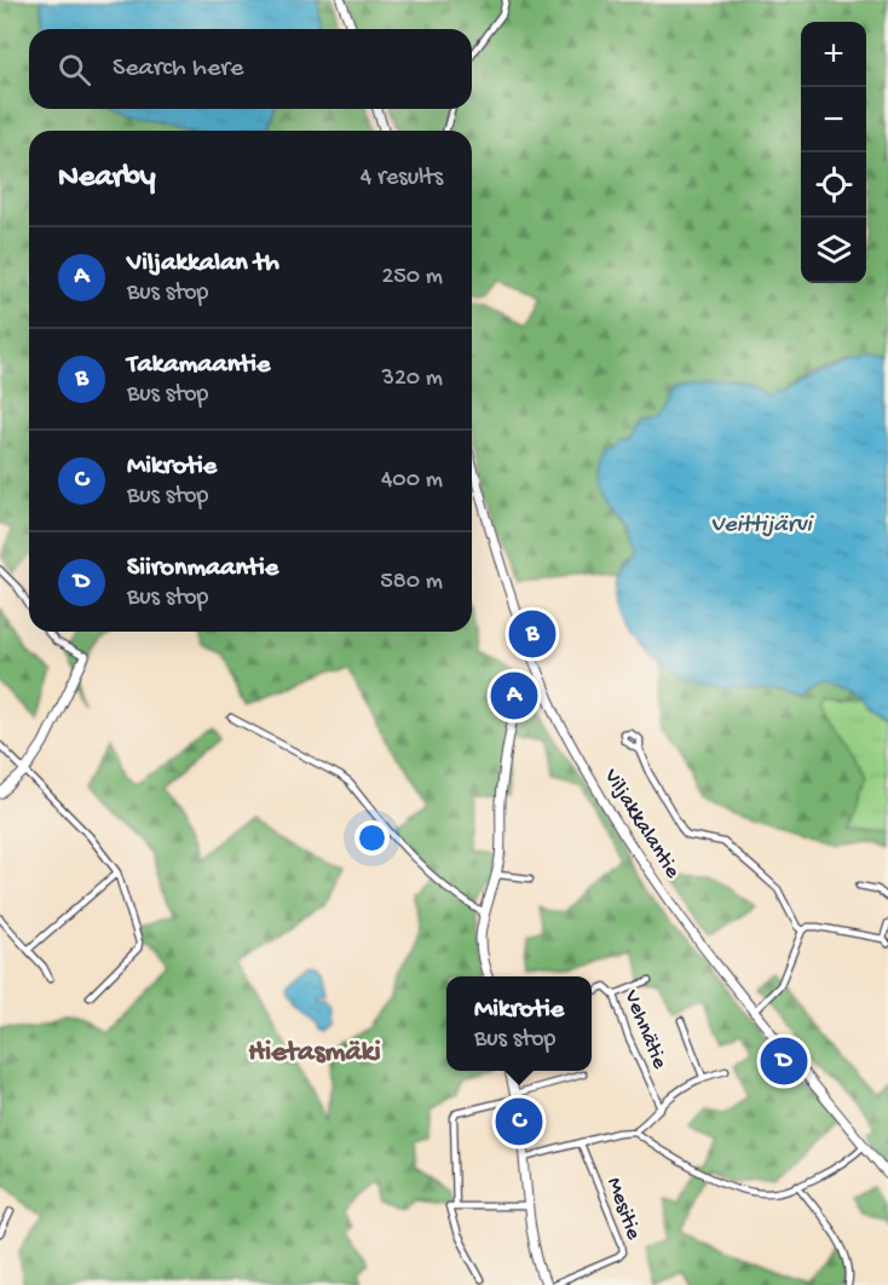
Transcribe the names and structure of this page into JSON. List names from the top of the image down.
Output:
{
  "streets": {
    "street": ["Viljakkalantie", "Vehnätie", "Mesitie"]
  },
  "districts": ["Hietasmäki"],
  "water": ["Veittijärvi"],
  "page": {
    "map_buttons": ["+", "−"],
    "search": "Search here",
    "heading": ["Nearby", "4 results"],
    "list": [
      {
        "mark": "A",
        "name": "Viljakkalan th",
        "note": "Bus stop",
        "value": "250 m"
      },
      {
        "mark": "B",
        "name": "Takamaantie",
        "note": "Bus stop",
        "value": "320 m"
      },
      {
        "mark": "C",
        "name": "Mikrotie",
        "note": "Bus stop",
        "value": "400 m"
      },
      {
        "mark": "D",
        "name": "Siironmaantie",
        "note": "Bus stop",
        "value": "580 m"
      }
    ],
    "pins": [
      "B",
      "A",
      "D",
      "C"
    ],
    "popup": ["Mikrotie", "Bus stop"]
  }
}
